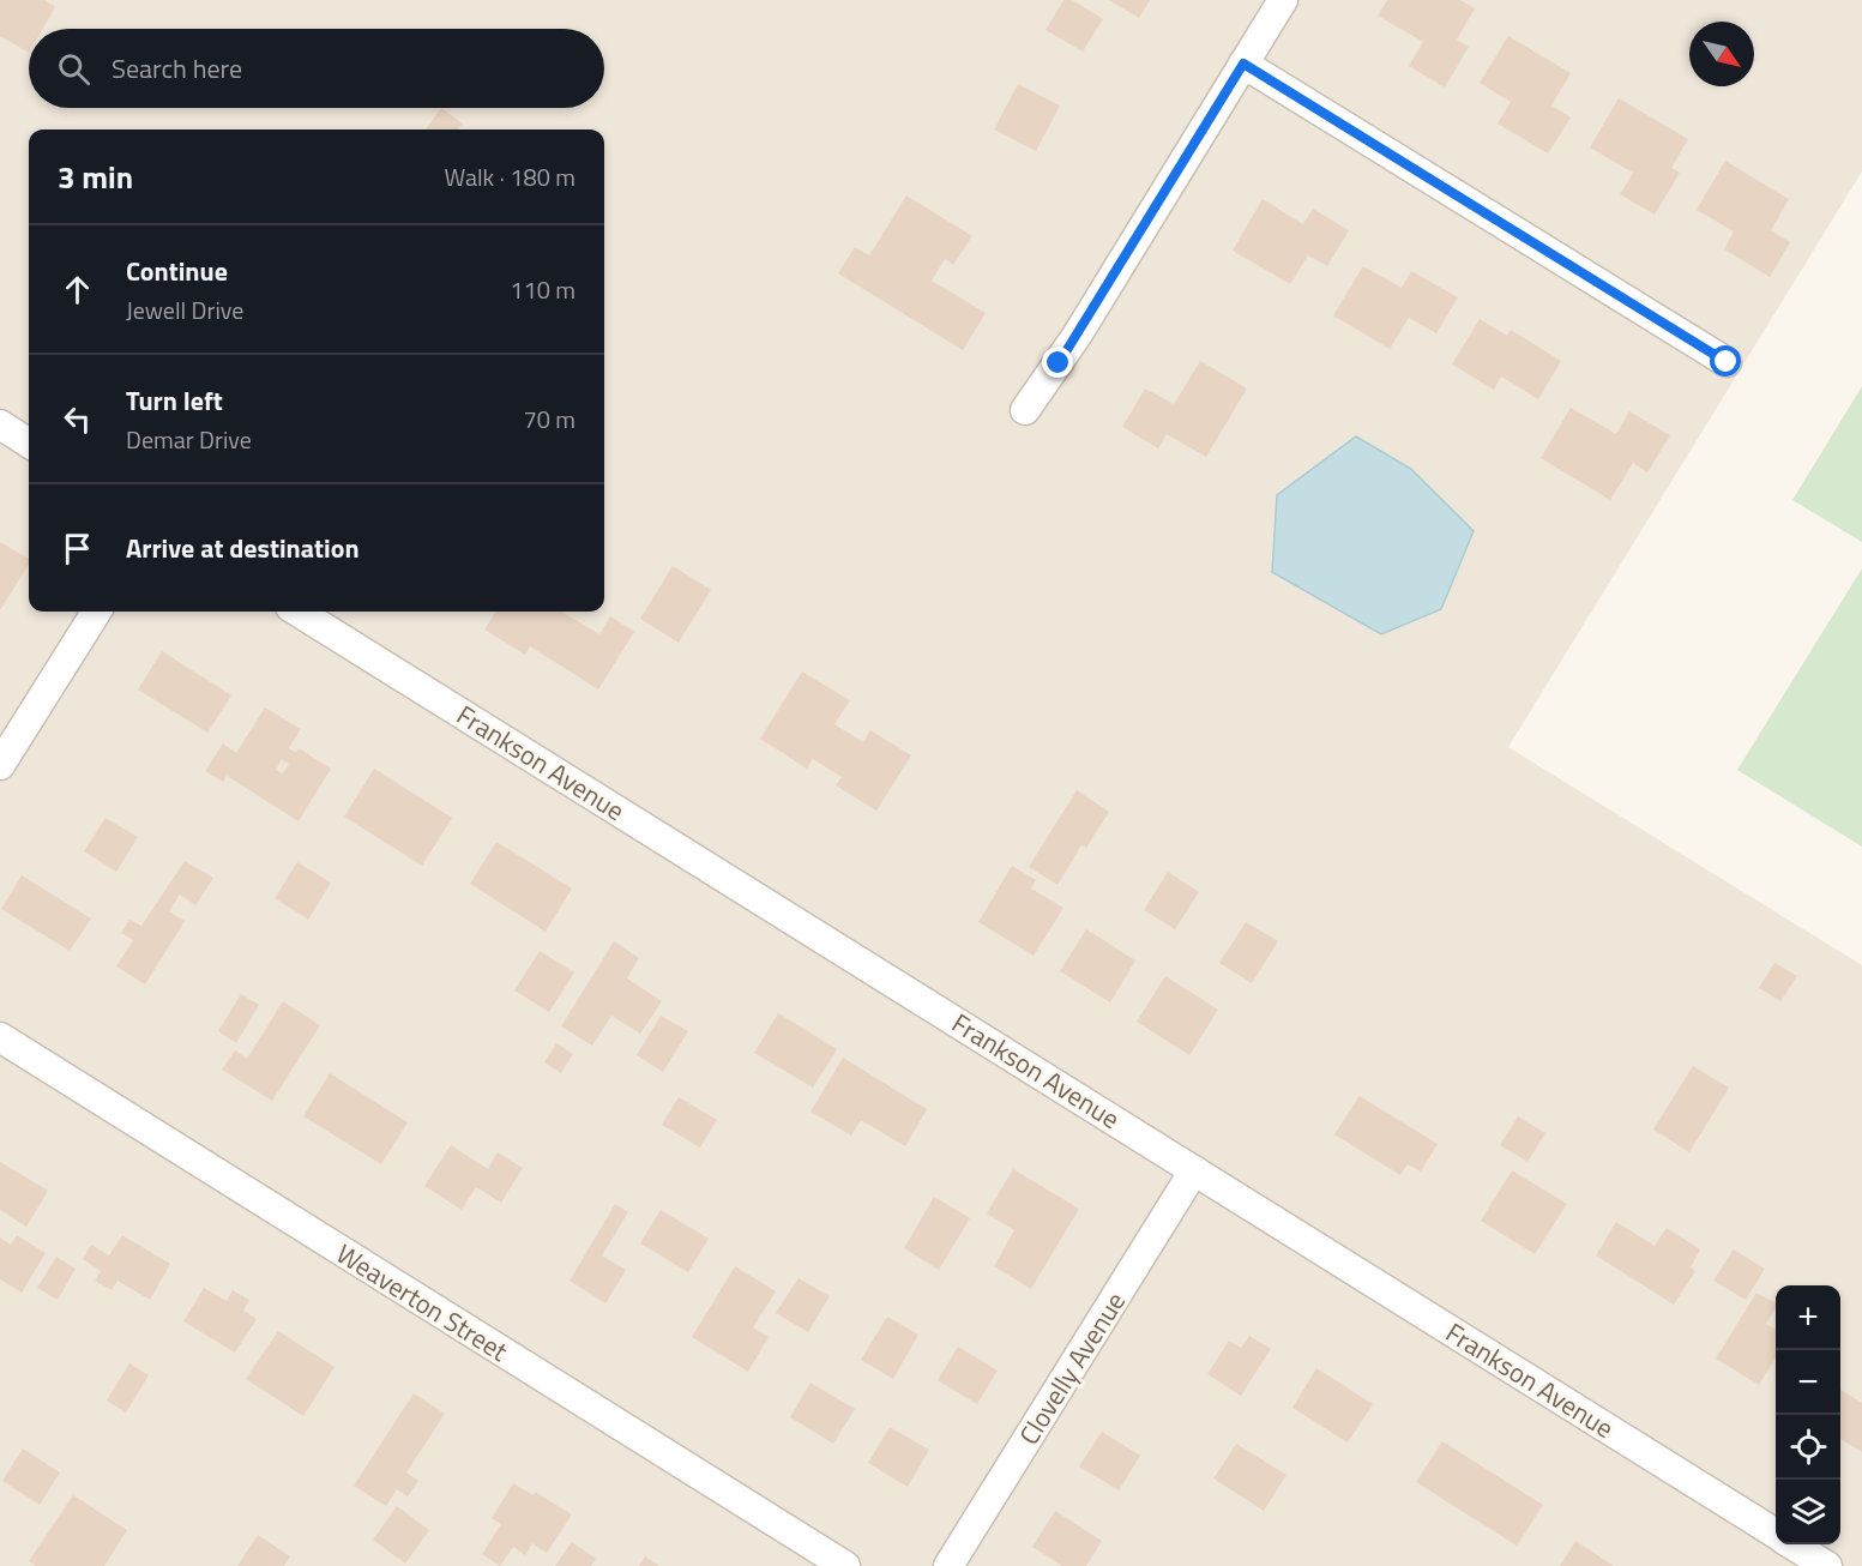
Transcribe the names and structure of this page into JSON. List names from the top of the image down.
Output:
{
  "streets": {
    "street": ["Frankson Avenue", "Weaverton Street", "Clovelly Avenue"]
  },
  "crossings": [
    ["Frankson Avenue", "Clovelly Avenue"]
  ],
  "north": "bottom right",
  "page": {
    "search": "Search here",
    "heading": ["3 min", "Walk · 180 m"],
    "list": [
      ["Continue", "Jewell Drive", "110 m"],
      ["Turn left", "Demar Drive", "70 m"],
      "Arrive at destination"
    ],
    "map_buttons": ["+", "−"]
  }
}
